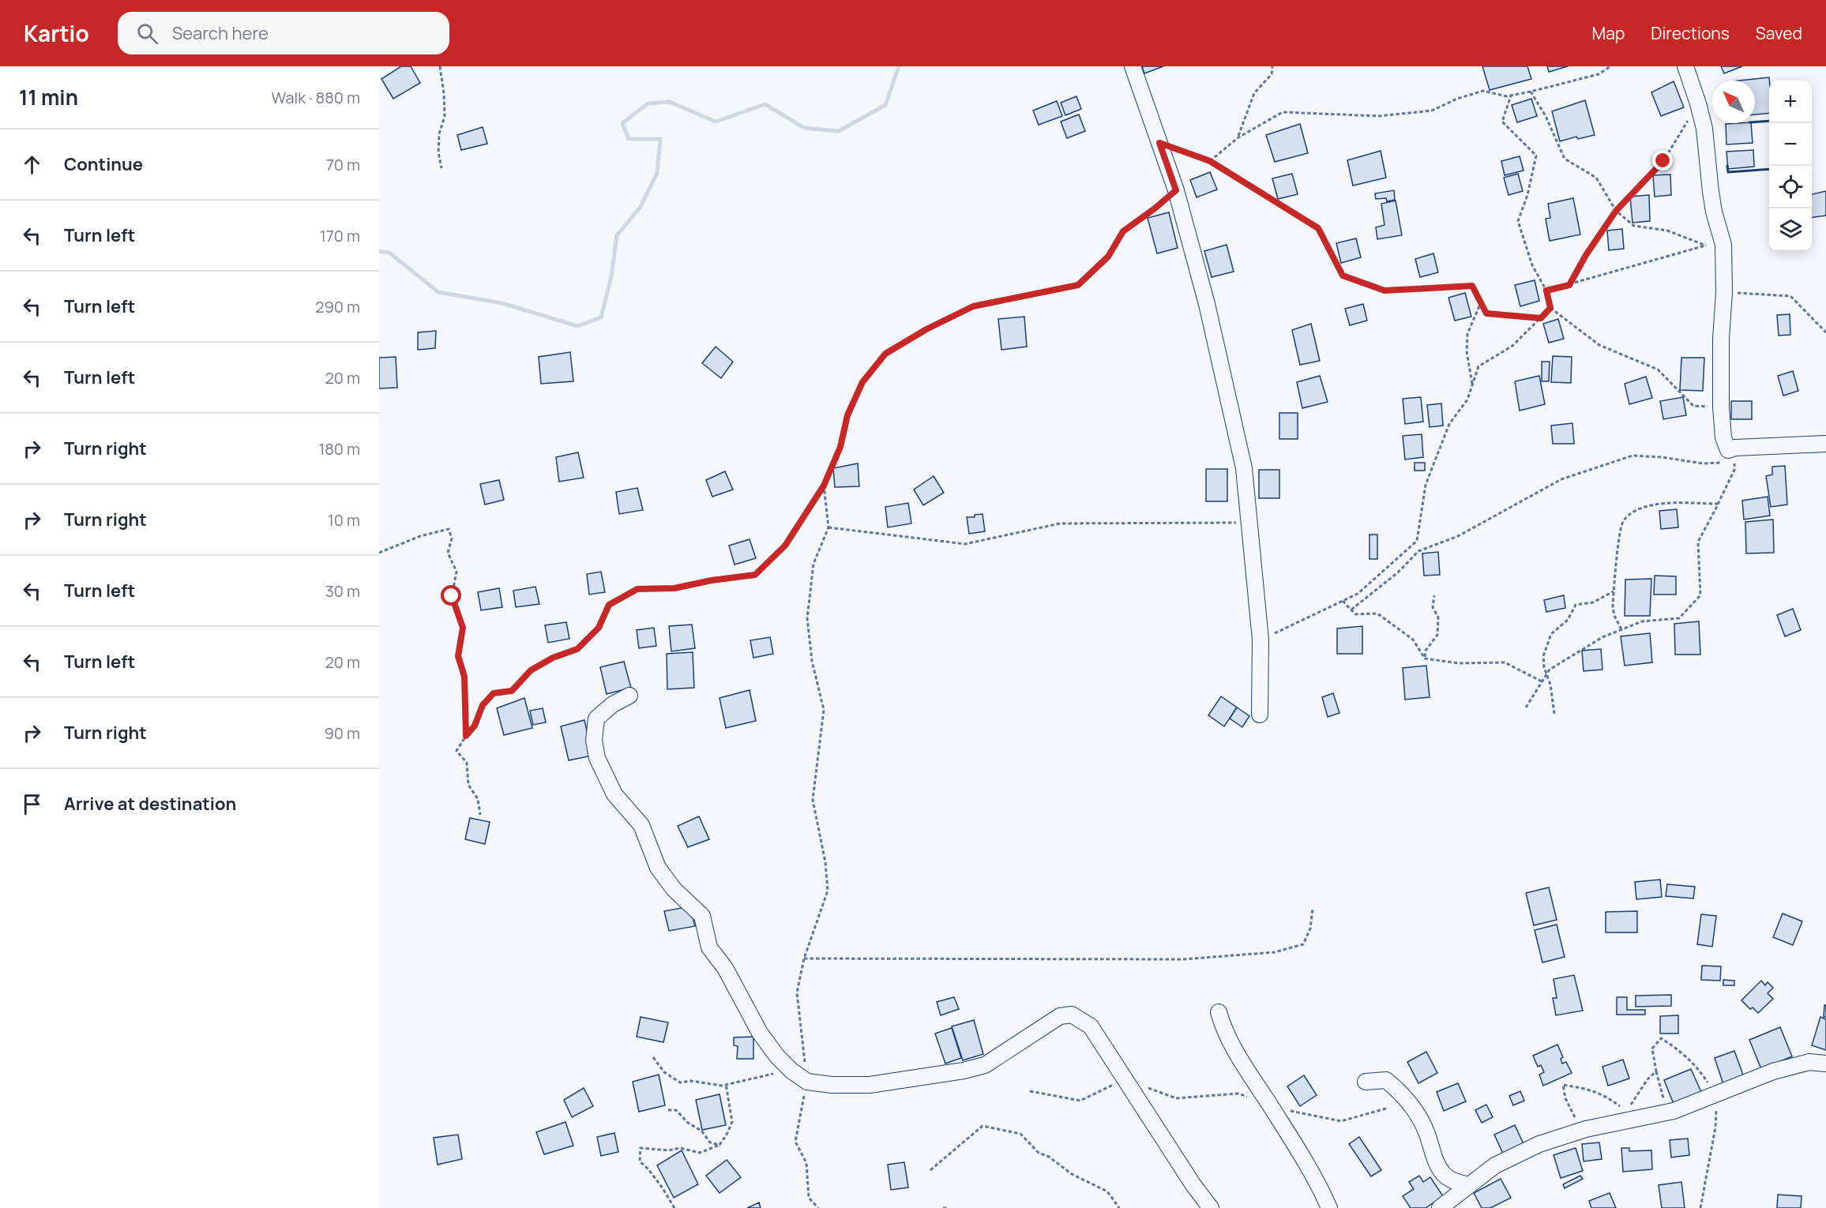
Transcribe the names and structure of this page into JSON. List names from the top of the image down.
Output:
{
  "north": "top left",
  "page": {
    "header": "Kartio",
    "search": "Search here",
    "nav": ["Map", "Directions", "Saved"],
    "heading": ["11 min", "Walk · 880 m"],
    "map_buttons": ["+", "−"],
    "list": [
      ["Continue", "70 m"],
      ["Turn left", "170 m"],
      ["Turn left", "290 m"],
      ["Turn left", "20 m"],
      ["Turn right", "180 m"],
      ["Turn right", "10 m"],
      ["Turn left", "30 m"],
      ["Turn left", "20 m"],
      ["Turn right", "90 m"],
      "Arrive at destination"
    ]
  }
}
